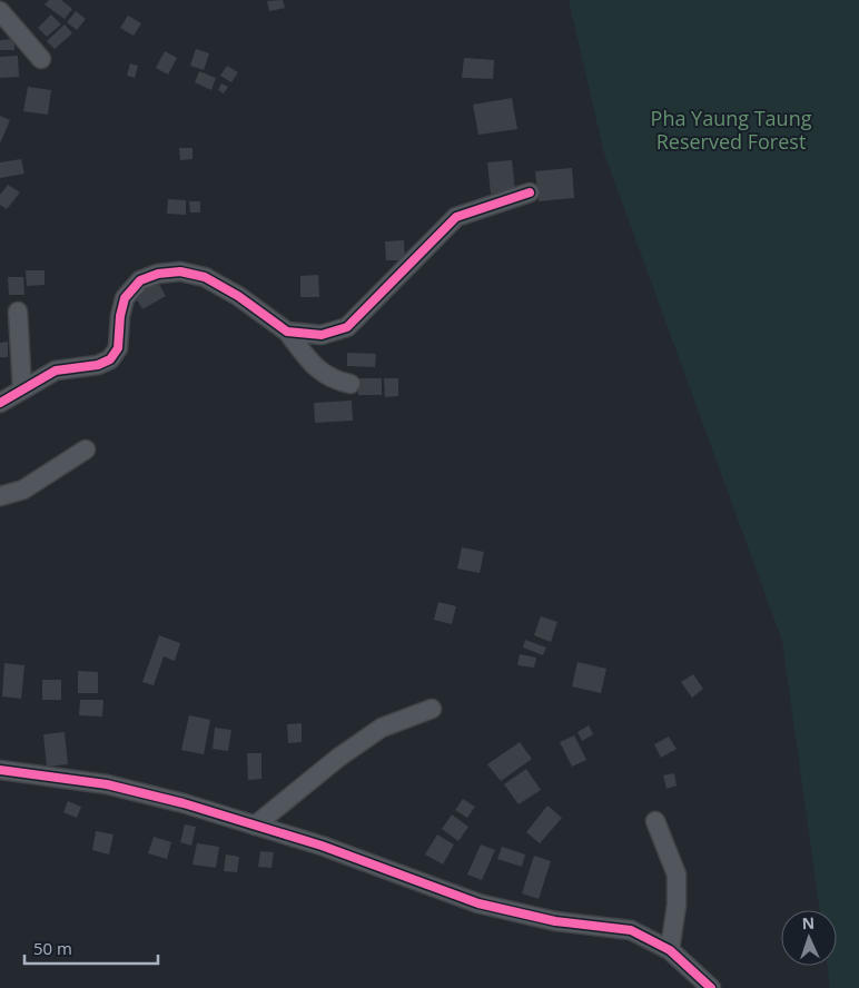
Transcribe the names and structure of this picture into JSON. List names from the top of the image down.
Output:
{
  "parks": ["Pha Yaung Taung Reserved Forest"],
  "scale_bar": "50 m",
  "north": "top"
}
